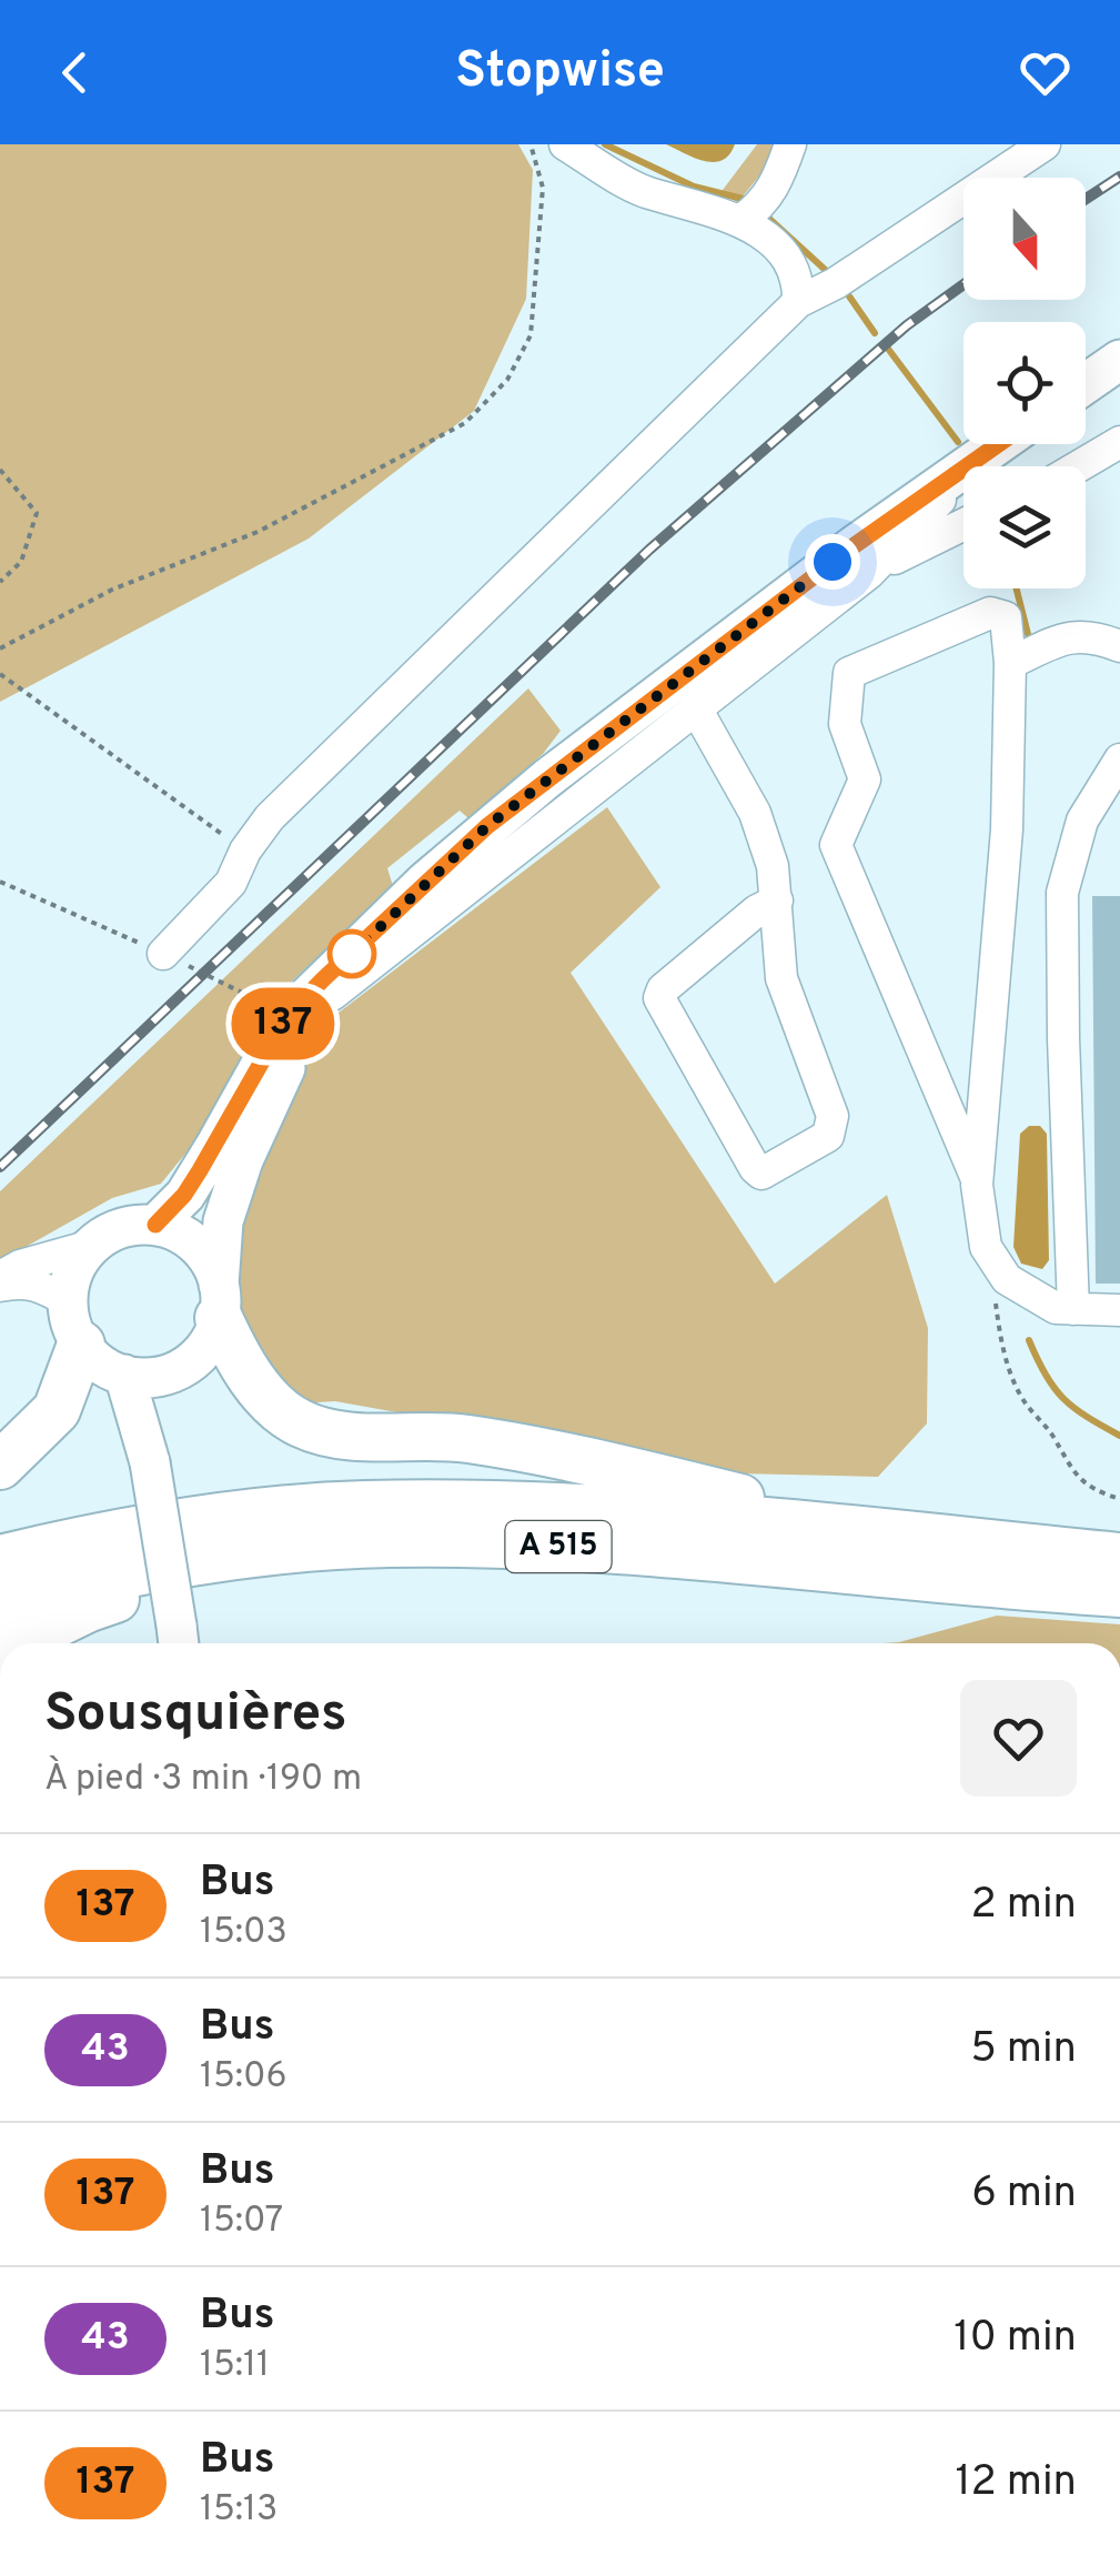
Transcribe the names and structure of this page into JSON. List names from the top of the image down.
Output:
{
  "streets": {
    "highway": ["A 515"]
  },
  "lines": ["bus line 137"],
  "north": "bottom",
  "page": {
    "header": "Stopwise",
    "on_map": "137",
    "heading": ["Sousquières", "À pied · 3 min · 190 m"],
    "list": [
      {
        "mark": "137",
        "name": "Bus",
        "note": "15:03",
        "value": "2 min"
      },
      {
        "mark": "43",
        "name": "Bus",
        "note": "15:06",
        "value": "5 min"
      },
      {
        "mark": "137",
        "name": "Bus",
        "note": "15:07",
        "value": "6 min"
      },
      {
        "mark": "43",
        "name": "Bus",
        "note": "15:11",
        "value": "10 min"
      },
      {
        "mark": "137",
        "name": "Bus",
        "note": "15:13",
        "value": "12 min"
      }
    ]
  }
}
